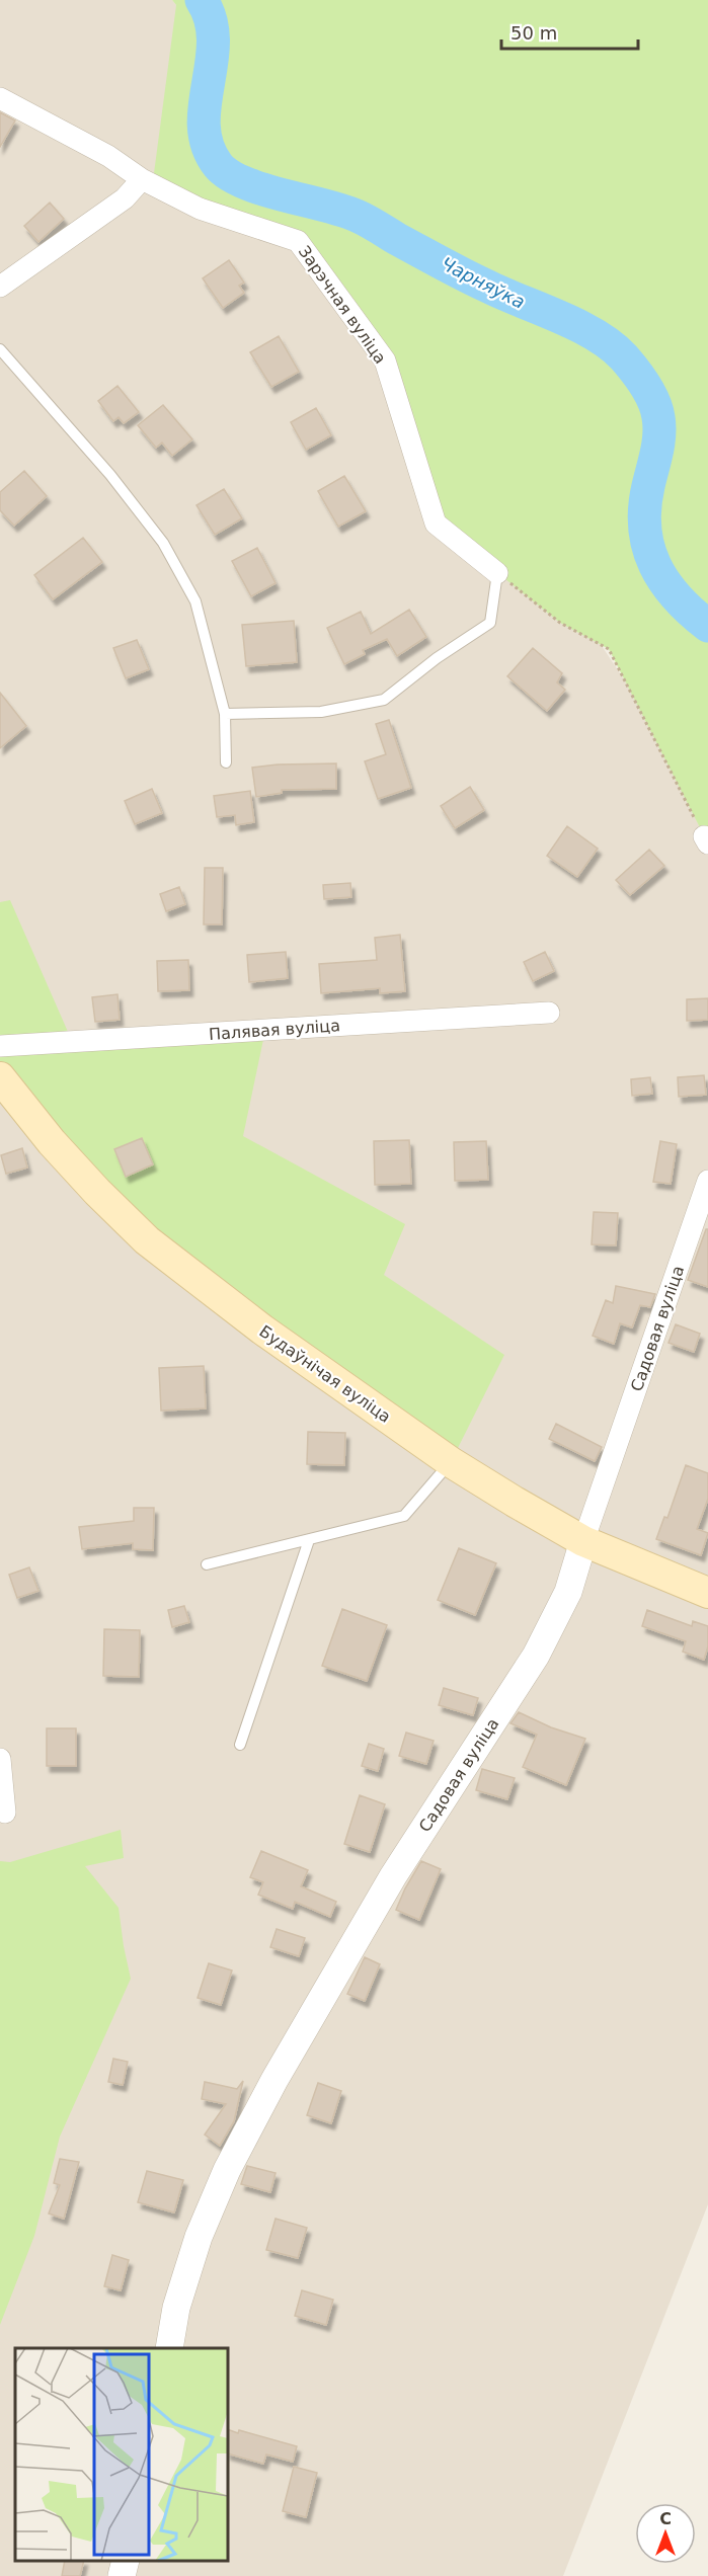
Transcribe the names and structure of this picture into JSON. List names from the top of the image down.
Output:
{
  "streets": {
    "main road": ["Будаўнічая вуліца"],
    "street": ["Зарэчная вуліца", "Палявая вуліца", "Садовая вуліца"]
  },
  "crossings": [
    ["Садовая вуліца", "Будаўнічая вуліца"]
  ],
  "water": ["Чарняўка"],
  "scale_bar": "50 m",
  "north": "top"
}
